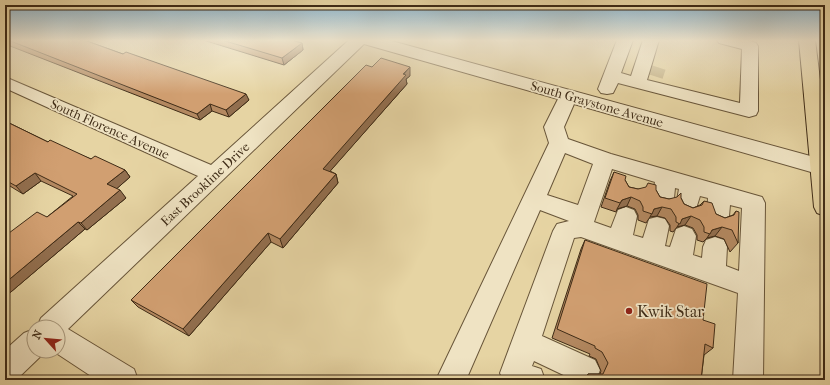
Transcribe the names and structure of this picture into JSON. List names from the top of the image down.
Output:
{
  "streets": {
    "street": ["South Graystone Avenue", "South Florence Avenue", "East Brookline Drive"]
  },
  "crossings": [
    ["South Florence Avenue", "East Brookline Drive"]
  ],
  "places": ["Kwik Star"],
  "north": "top left"
}
